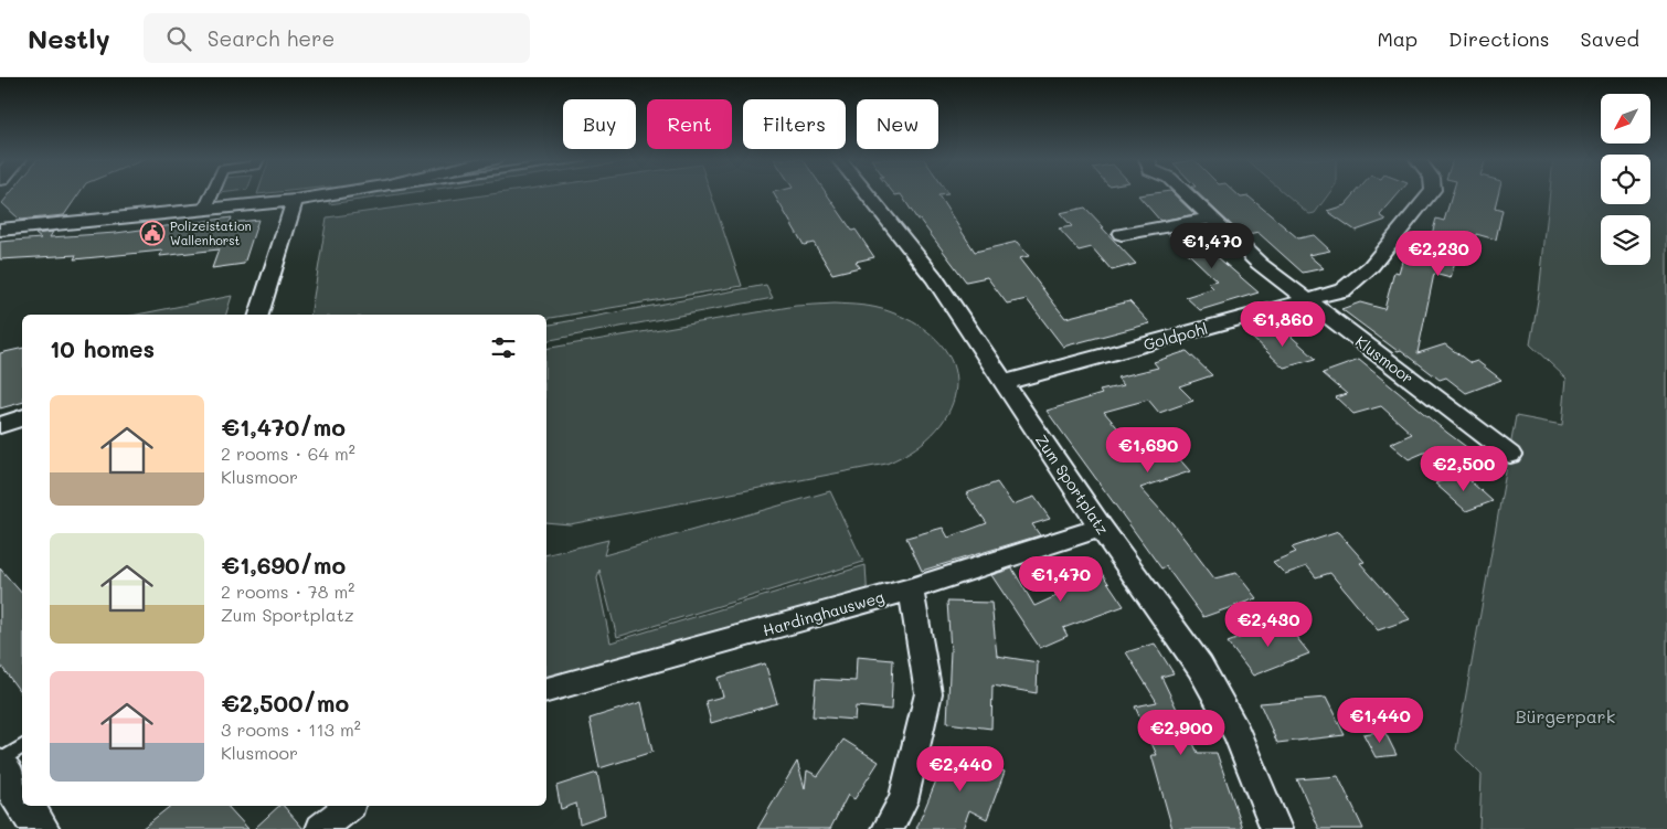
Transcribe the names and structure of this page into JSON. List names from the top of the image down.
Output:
{
  "streets": {
    "street": [
      "Goldpohl",
      "Klusmoor",
      "Zum Sportplatz",
      "Hardinghausweg"
    ]
  },
  "crossings": [
    ["Goldpohl", "Klusmoor"],
    ["Goldpohl", "Zum Sportplatz"],
    ["Zum Sportplatz", "Hardinghausweg"]
  ],
  "parks": ["Bürgerpark"],
  "places": {
    "public building": ["Polizeistation Wallenhorst"]
  },
  "north": "bottom left",
  "page": {
    "header": "Nestly",
    "search": "Search here",
    "nav": ["Map", "Directions", "Saved"],
    "chip": [
      "Buy",
      "Rent",
      "Filters",
      "New"
    ],
    "price": [
      "€1,470",
      "€2,230",
      "€1,860",
      "€1,690",
      "€2,500",
      "€1,470",
      "€2,430",
      "€1,440",
      "€2,900",
      "€2,440"
    ],
    "heading": "10 homes",
    "list": [
      {
        "name": "€1,470/mo",
        "note": "2 rooms · 64 m² · Klusmoor"
      },
      {
        "name": "€1,690/mo",
        "note": "2 rooms · 78 m² · Zum Sportplatz"
      },
      {
        "name": "€2,500/mo",
        "note": "3 rooms · 113 m² · Klusmoor"
      }
    ]
  }
}
